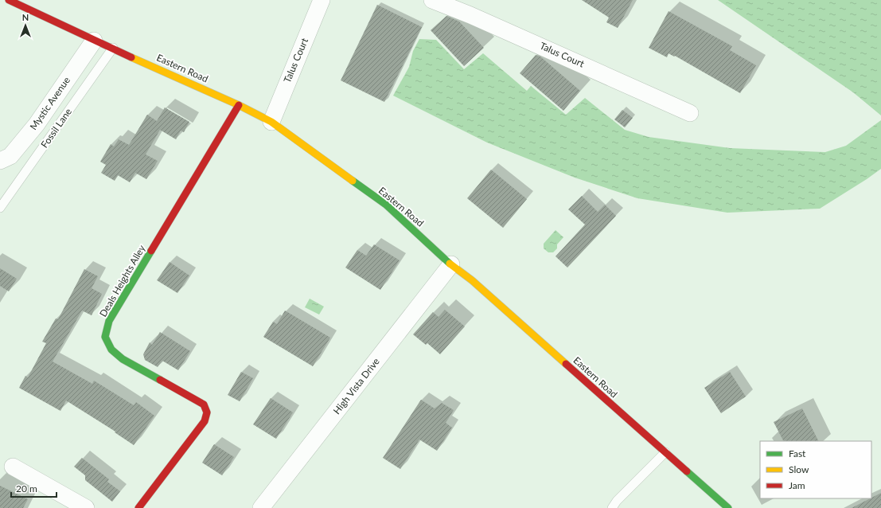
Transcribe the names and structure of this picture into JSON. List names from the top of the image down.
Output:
{
  "streets": {
    "main road": ["Eastern Road", "Deals Heights Alley"],
    "street": ["Talus Court", "Mystic Avenue", "High Vista Drive"],
    "lane": ["Fossil Lane"]
  },
  "crossings": [
    ["Talus Court", "Eastern Road"],
    ["Eastern Road", "Mystic Avenue"],
    ["Eastern Road", "Fossil Lane"],
    ["Eastern Road", "Deals Heights Alley"],
    ["Eastern Road", "High Vista Drive"]
  ],
  "legend": ["Fast", "Slow", "Jam"],
  "scale_bar": "20 m",
  "north": "top"
}
